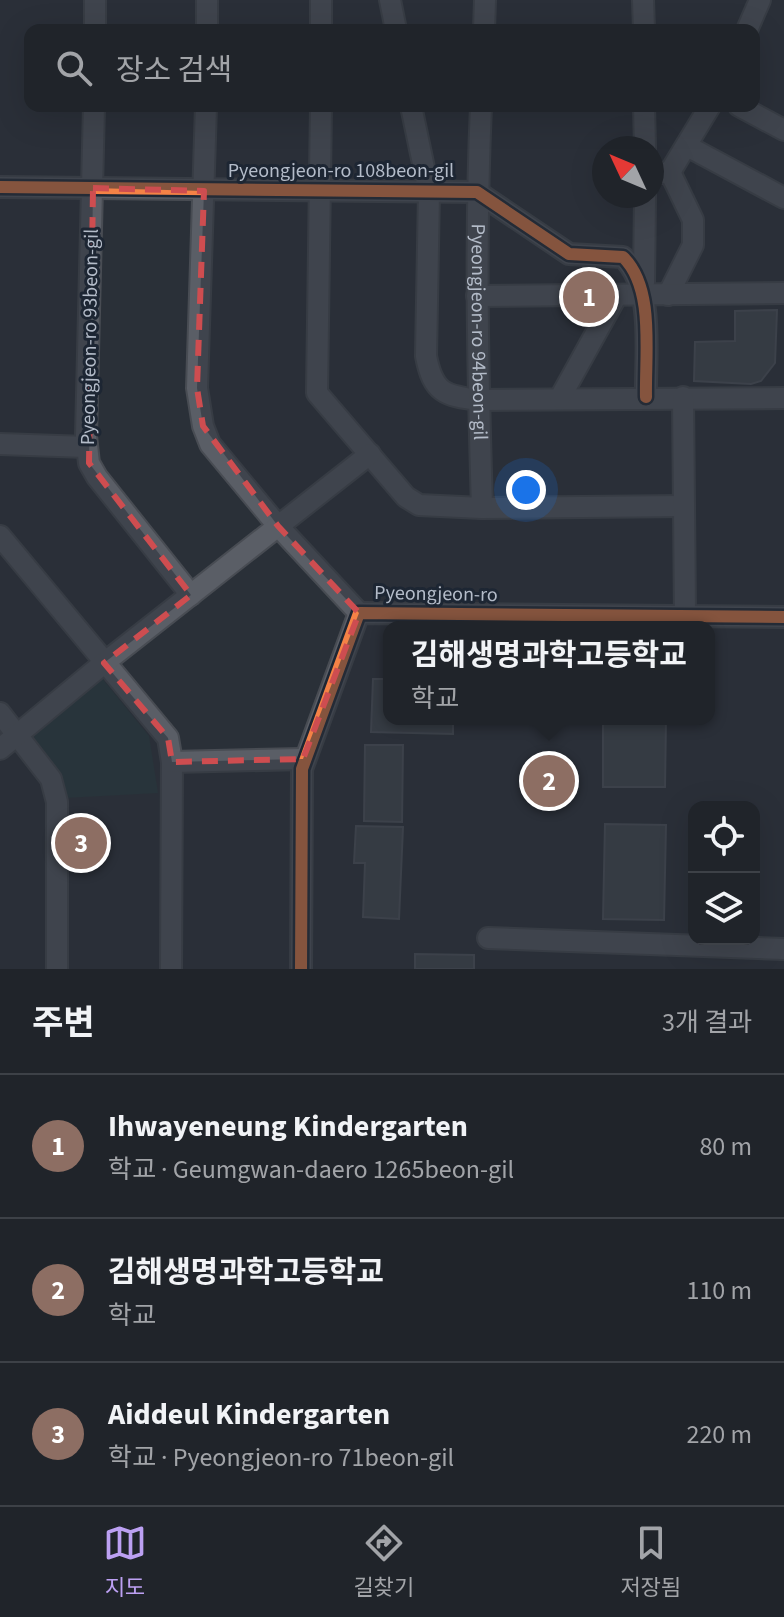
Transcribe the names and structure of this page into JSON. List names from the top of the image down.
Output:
{
  "streets": {
    "street": [
      "Pyeongjeon-ro 108beon-gil",
      "Pyeongjeon-ro 94beon-gil",
      "Pyeongjeon-ro 93beon-gil",
      "Pyeongjeon-ro"
    ]
  },
  "crossings": [
    ["Pyeongjeon-ro 108beon-gil", "Pyeongjeon-ro 94beon-gil"],
    ["Pyeongjeon-ro 108beon-gil", "Pyeongjeon-ro 93beon-gil"],
    ["Pyeongjeon-ro 108beon-gil", "Pyeongjeon-ro"]
  ],
  "north": "top left",
  "page": {
    "search": "장소 검색",
    "pins": ["1", "2", "3"],
    "popup": ["김해생명과학고등학교", "학교"],
    "heading": ["주변", "3개 결과"],
    "list": [
      {
        "mark": "1",
        "name": "Ihwayeneung Kindergarten",
        "note": "학교 · Geumgwan-daero 1265beon-gil",
        "value": "80 m"
      },
      {
        "mark": "2",
        "name": "김해생명과학고등학교",
        "note": "학교",
        "value": "110 m"
      },
      {
        "mark": "3",
        "name": "Aiddeul Kindergarten",
        "note": "학교 · Pyeongjeon-ro 71beon-gil",
        "value": "220 m"
      }
    ],
    "nav": ["지도", "길찾기", "저장됨"]
  }
}
